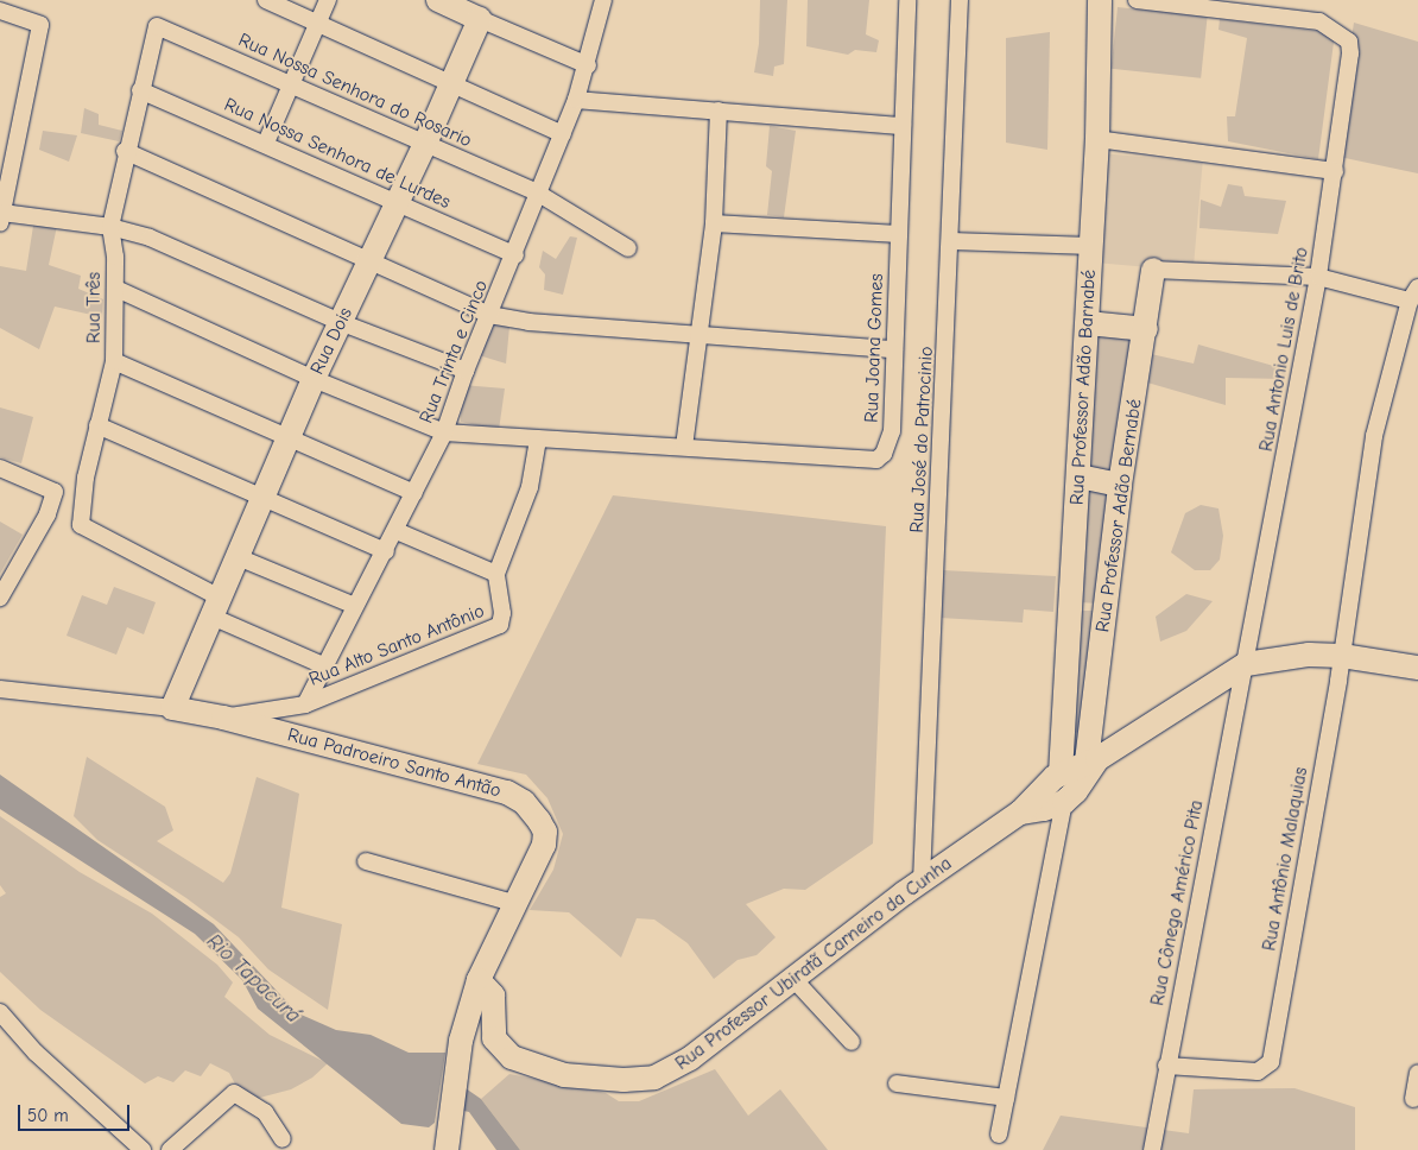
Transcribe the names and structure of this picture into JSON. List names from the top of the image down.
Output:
{
  "streets": {
    "street": [
      "Rua Nossa Senhora do Rosario",
      "Rua Nossa Senhora de Lurdes",
      "Rua Três",
      "Rua Dois",
      "Rua Joana Gomes",
      "Rua Antonio Luis de Brito",
      "Rua Trinta e Cinco",
      "Rua Professor Adão Barnabé",
      "Rua José do Patrocinio",
      "Rua Professor Adão Bernabé",
      "Rua Alto Santo Antônio",
      "Rua Padroeiro Santo Antão",
      "Rua Antônio Malaquias",
      "Rua Cônego Américo Pita",
      "Rua Professor Ubiratã Carneiro da Cunha"
    ]
  },
  "crossings": [
    ["Rua Nossa Senhora do Rosario", "Rua Três"],
    ["Rua Nossa Senhora do Rosario", "Rua Dois"],
    ["Rua Nossa Senhora do Rosario", "Rua Trinta e Cinco"],
    ["Rua Nossa Senhora de Lurdes", "Rua Três"],
    ["Rua Nossa Senhora de Lurdes", "Rua Dois"],
    ["Rua Nossa Senhora de Lurdes", "Rua Trinta e Cinco"],
    ["Rua Três", "Rua Dois"],
    ["Rua Três", "Rua Joana Gomes"],
    ["Rua Dois", "Rua Joana Gomes"],
    ["Rua Dois", "Rua Padroeiro Santo Antão"],
    ["Rua Joana Gomes", "Rua Trinta e Cinco"],
    ["Rua Joana Gomes", "Rua Alto Santo Antônio"],
    ["Rua Antonio Luis de Brito", "Rua Cônego Américo Pita"],
    ["Rua Antonio Luis de Brito", "Rua Professor Ubiratã Carneiro da Cunha"],
    ["Rua Trinta e Cinco", "Rua Alto Santo Antônio"],
    ["Rua Professor Adão Barnabé", "Rua Professor Ubiratã Carneiro da Cunha"],
    ["Rua José do Patrocinio", "Rua Professor Ubiratã Carneiro da Cunha"],
    ["Rua Professor Adão Bernabé", "Rua Professor Ubiratã Carneiro da Cunha"],
    ["Rua Alto Santo Antônio", "Rua Padroeiro Santo Antão"],
    ["Rua Padroeiro Santo Antão", "Rua Professor Ubiratã Carneiro da Cunha"],
    ["Rua Antônio Malaquias", "Rua Cônego Américo Pita"],
    ["Rua Antônio Malaquias", "Rua Professor Ubiratã Carneiro da Cunha"],
    ["Rua Cônego Américo Pita", "Rua Professor Ubiratã Carneiro da Cunha"]
  ],
  "water": ["Rio Tapacurá"],
  "scale_bar": "50 m"
}
